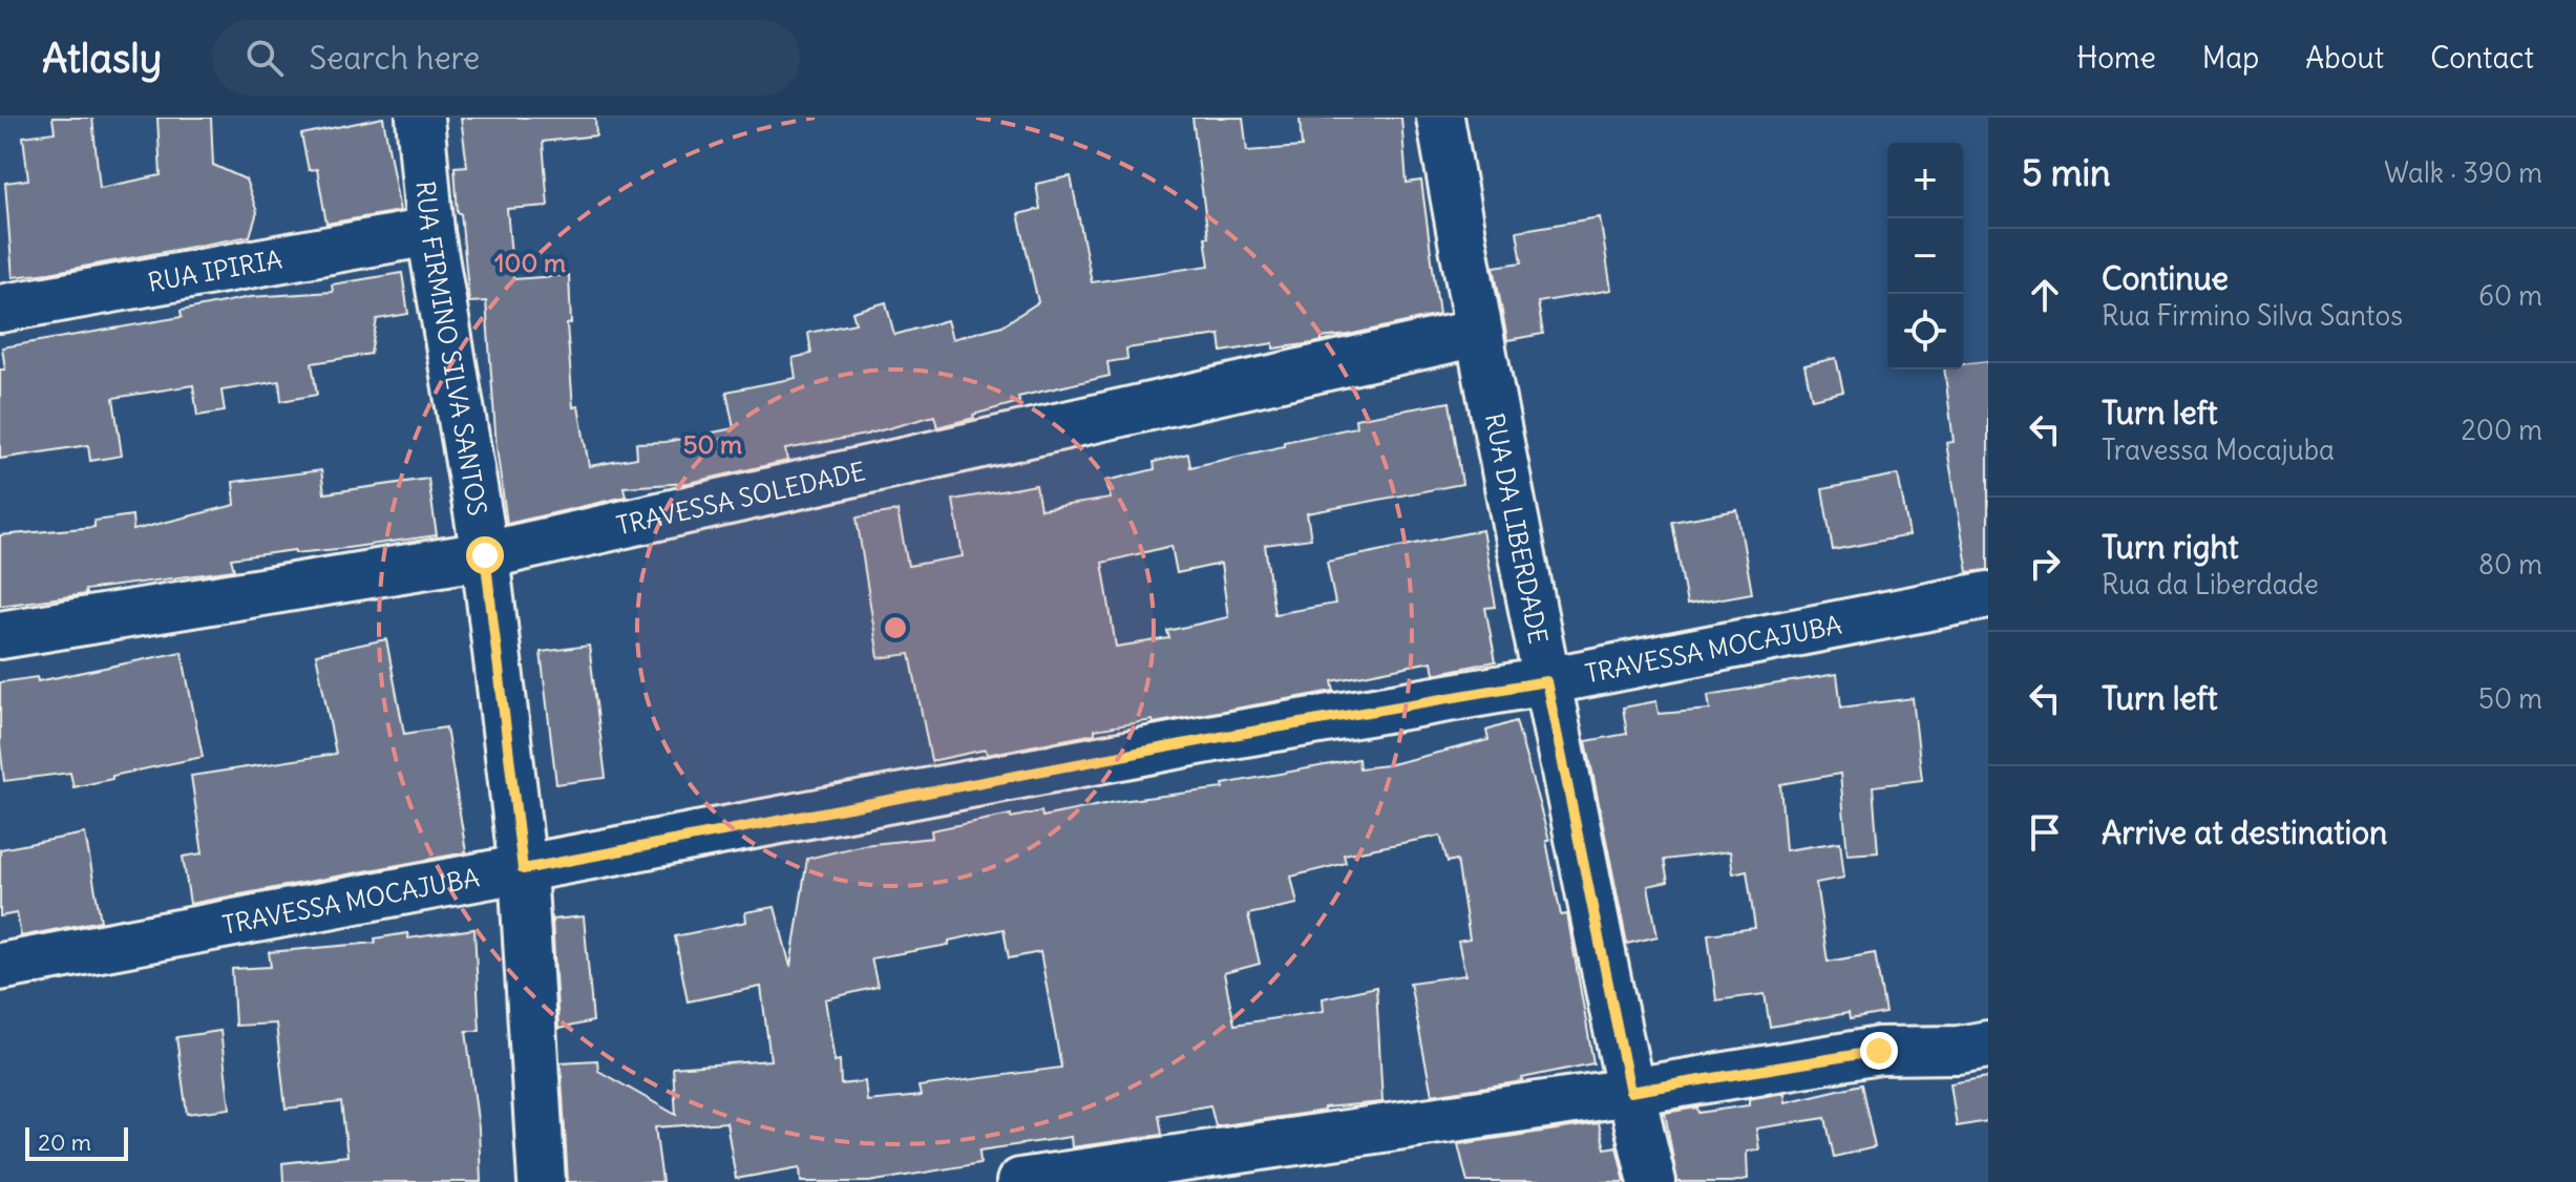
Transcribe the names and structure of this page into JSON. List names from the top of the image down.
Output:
{
  "streets": {
    "street": [
      "RUA IPIRIA",
      "RUA FIRMINO SILVA SANTOS",
      "TRAVESSA SOLEDADE",
      "RUA DA LIBERDADE",
      "TRAVESSA MOCAJUBA"
    ]
  },
  "crossings": [
    ["RUA IPIRIA", "RUA FIRMINO SILVA SANTOS"],
    ["RUA FIRMINO SILVA SANTOS", "TRAVESSA SOLEDADE"],
    ["RUA FIRMINO SILVA SANTOS", "TRAVESSA MOCAJUBA"],
    ["TRAVESSA SOLEDADE", "RUA DA LIBERDADE"],
    ["RUA DA LIBERDADE", "TRAVESSA MOCAJUBA"]
  ],
  "scale_bar": "20 m",
  "page": {
    "header": "Atlasly",
    "search": "Search here",
    "nav": [
      "Home",
      "Map",
      "About",
      "Contact"
    ],
    "heading": ["5 min", "Walk · 390 m"],
    "map_buttons": ["+", "−"],
    "list": [
      ["Continue", "Rua Firmino Silva Santos", "60 m"],
      ["Turn left", "Travessa Mocajuba", "200 m"],
      ["Turn right", "Rua da Liberdade", "80 m"],
      ["Turn left", "50 m"],
      "Arrive at destination"
    ],
    "scale": "20 m"
  },
  "rings": ["100 m", "50 m"]
}
